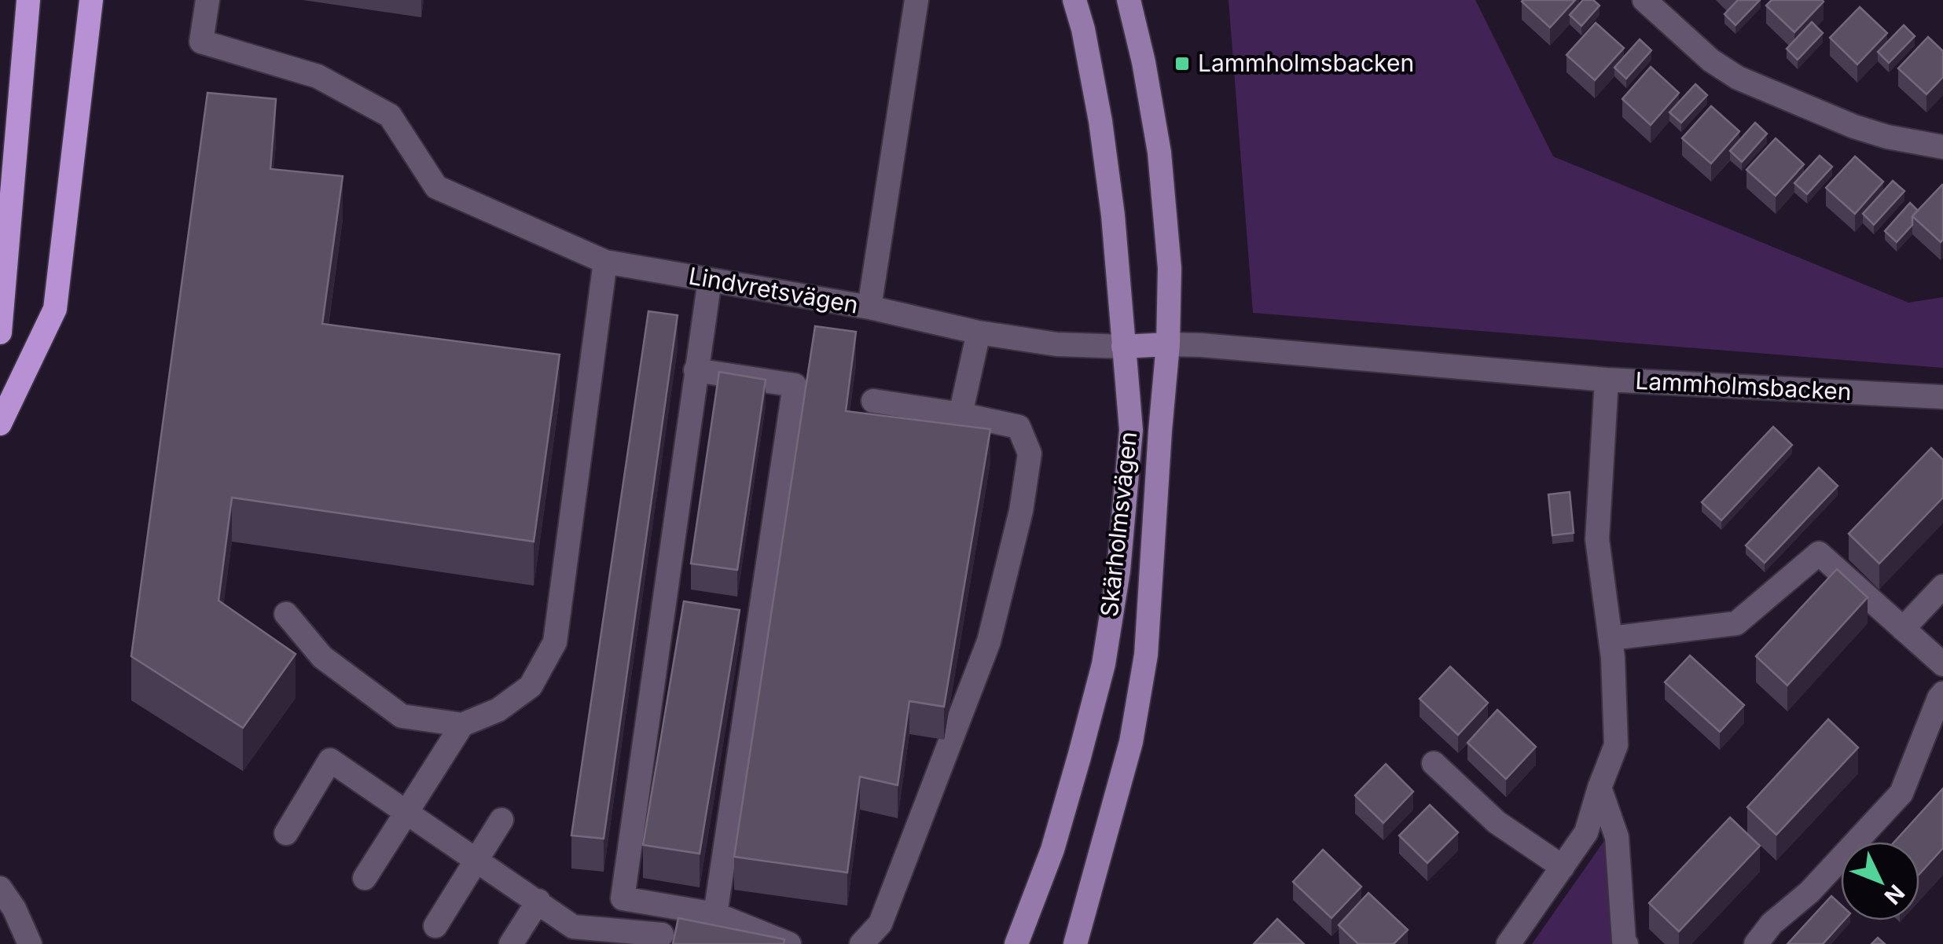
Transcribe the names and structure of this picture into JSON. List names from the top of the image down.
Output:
{
  "streets": {
    "main road": ["Skärholmsvägen"],
    "street": ["Lindvretsvägen", "Lammholmsbacken"]
  },
  "crossings": [
    ["Lindvretsvägen", "Skärholmsvägen"],
    ["Lammholmsbacken", "Skärholmsvägen"]
  ],
  "places": {
    "transit": ["Lammholmsbacken"]
  },
  "north": "bottom right"
}
